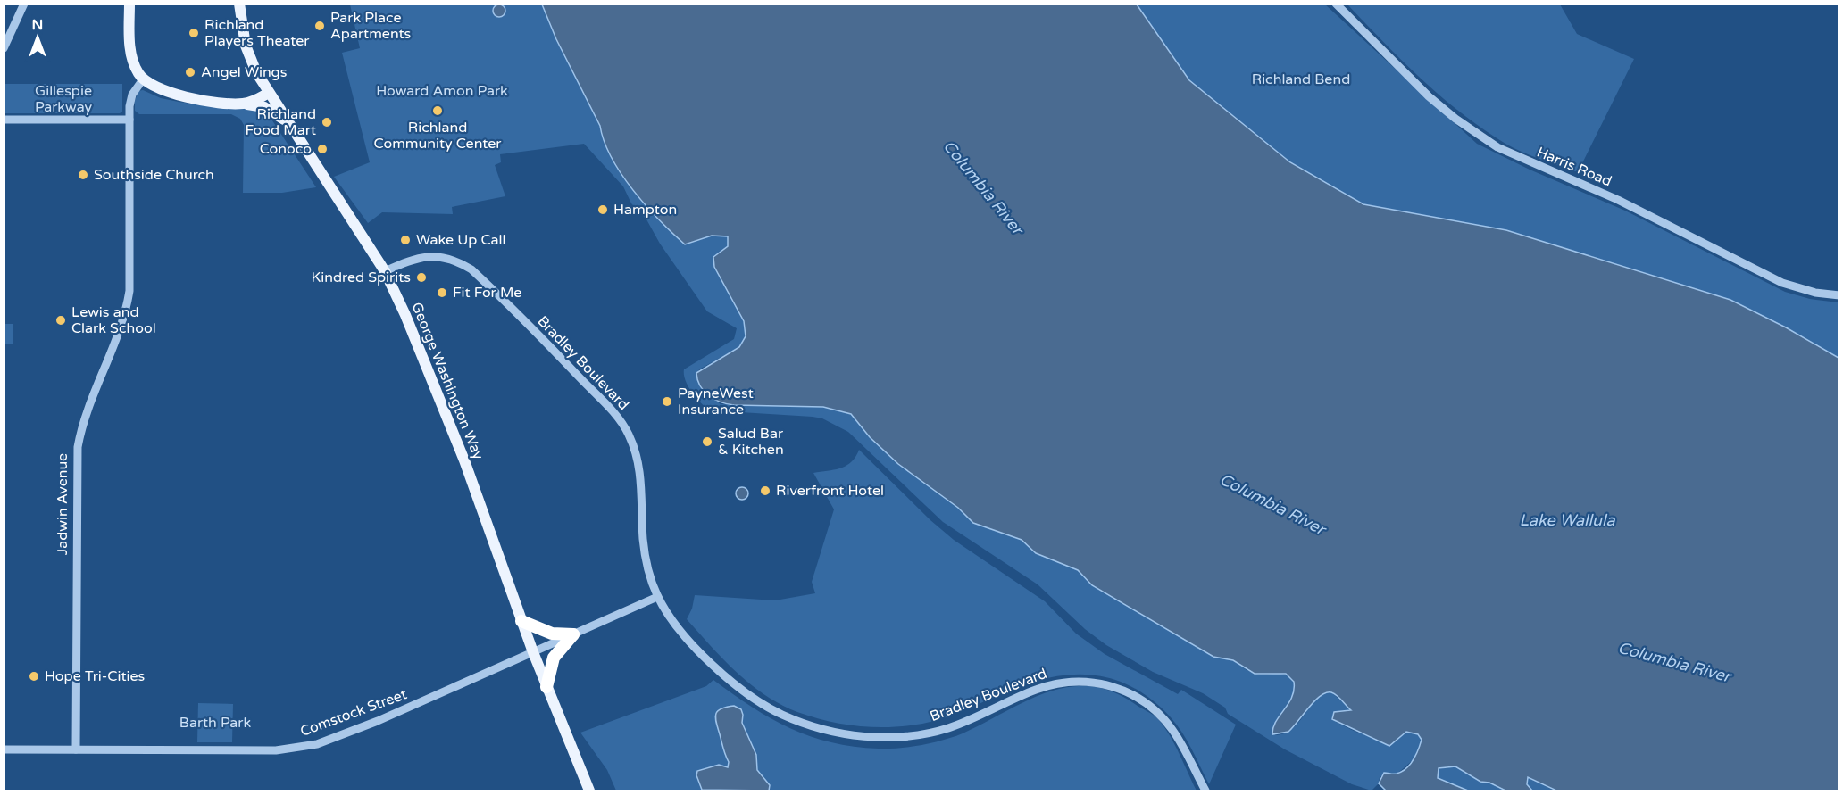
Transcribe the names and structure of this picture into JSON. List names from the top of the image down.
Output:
{
  "streets": {
    "main road": ["George Washington Way"],
    "street": [
      "Harris Road",
      "Bradley Boulevard",
      "Jadwin Avenue",
      "Comstock Street"
    ]
  },
  "crossings": [
    ["Bradley Boulevard", "George Washington Way"],
    ["Bradley Boulevard", "Comstock Street"],
    ["George Washington Way", "Comstock Street"],
    ["Jadwin Avenue", "Comstock Street"]
  ],
  "water": ["Columbia River", "Lake Wallula"],
  "parks": [
    "Richland Bend",
    "Gillespie Parkway",
    "Howard Amon Park",
    "Barth Park"
  ],
  "places": [
    "Park Place Apartments",
    "Richland Players Theater",
    "Angel Wings",
    "Richland Community Center",
    "Richland Food Mart",
    "Conoco",
    "Southside Church",
    "Hampton",
    "Wake Up Call",
    "Kindred Spirits",
    "Fit For Me",
    "Lewis and Clark School",
    "PayneWest Insurance",
    "Salud Bar & Kitchen",
    "Riverfront Hotel",
    "Hope Tri-Cities"
  ],
  "north": "top"
}
